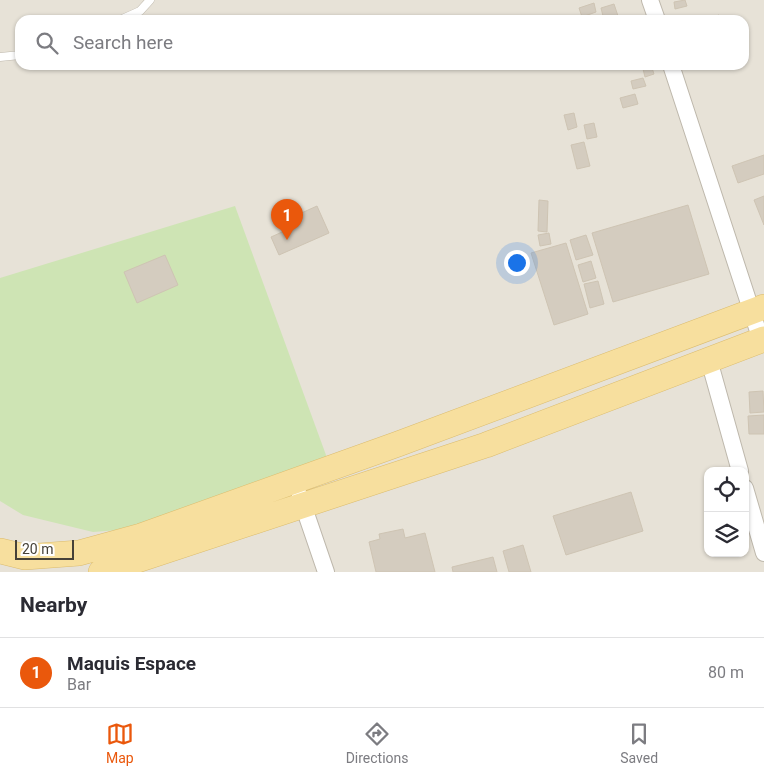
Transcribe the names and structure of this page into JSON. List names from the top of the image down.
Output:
{
  "scale_bar": "20 m",
  "page": {
    "search": "Search here",
    "pins": "1",
    "scale": "20 m",
    "heading": "Nearby",
    "list": [
      {
        "mark": "1",
        "name": "Maquis Espace",
        "note": "Bar",
        "value": "80 m"
      }
    ],
    "nav": ["Map", "Directions", "Saved"]
  }
}
